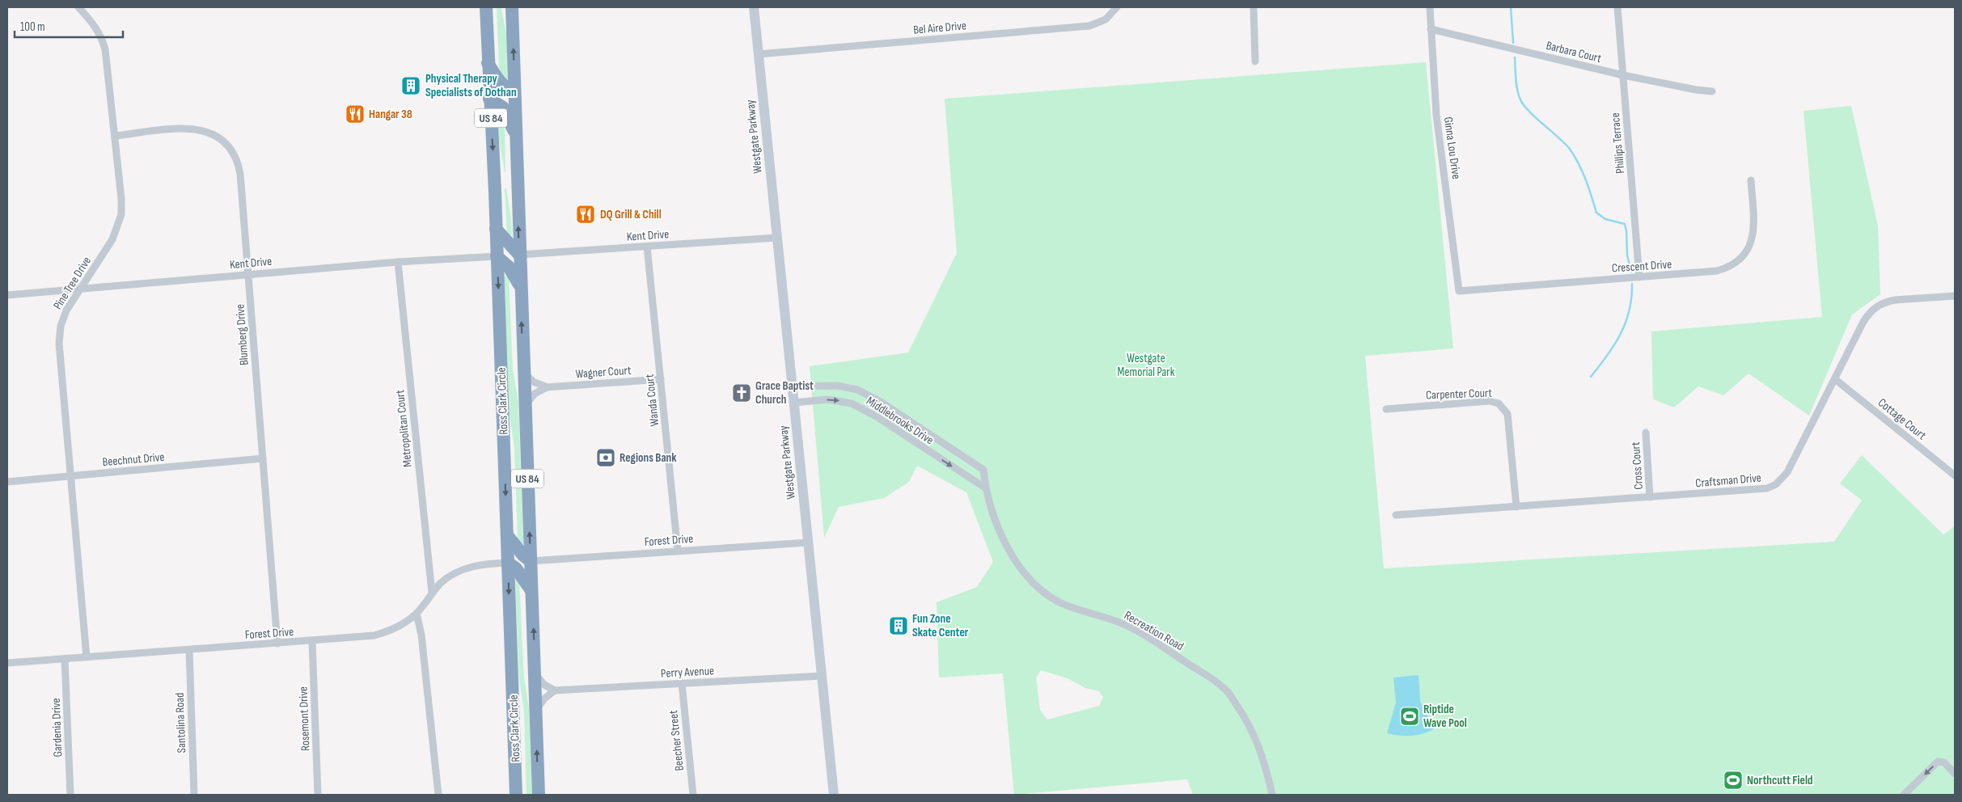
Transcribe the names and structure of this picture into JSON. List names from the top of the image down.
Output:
{
  "streets": {
    "highway": ["US 84", "Ross Clark Circle"],
    "main road": ["Westgate Parkway"],
    "street": [
      "Bel Aire Drive",
      "Barbara Court",
      "Phillips Terrace",
      "Ginna Lou Drive",
      "Kent Drive",
      "Crescent Drive",
      "Pine Tree Drive",
      "Blumberg Drive",
      "Wagner Court",
      "Carpenter Court",
      "Wanda Court",
      "Cottage Court",
      "Middlebrooks Drive",
      "Metropolitan Court",
      "Beechnut Drive",
      "Cross Court",
      "Craftsman Drive",
      "Forest Drive",
      "Recreation Road",
      "Perry Avenue",
      "Rosemont Drive",
      "Santolina Road",
      "Gardenia Drive",
      "Beecher Street"
    ]
  },
  "crossings": [
    ["Bel Aire Drive", "Westgate Parkway"],
    ["Barbara Court", "Phillips Terrace"],
    ["Barbara Court", "Ginna Lou Drive"],
    ["Westgate Parkway", "Kent Drive"],
    ["Westgate Parkway", "Middlebrooks Drive"],
    ["Westgate Parkway", "Forest Drive"],
    ["Westgate Parkway", "Perry Avenue"],
    ["Phillips Terrace", "Crescent Drive"],
    ["Ginna Lou Drive", "Crescent Drive"],
    ["Kent Drive", "Pine Tree Drive"],
    ["Kent Drive", "Blumberg Drive"],
    ["Kent Drive", "Wanda Court"],
    ["Kent Drive", "Ross Clark Circle"],
    ["Kent Drive", "Metropolitan Court"],
    ["Pine Tree Drive", "Blumberg Drive"],
    ["Pine Tree Drive", "Beechnut Drive"],
    ["Pine Tree Drive", "Forest Drive"],
    ["Blumberg Drive", "Beechnut Drive"],
    ["Blumberg Drive", "Forest Drive"],
    ["Wagner Court", "Wanda Court"],
    ["Carpenter Court", "Craftsman Drive"],
    ["Wanda Court", "Forest Drive"],
    ["Ross Clark Circle", "Forest Drive"],
    ["Cottage Court", "Craftsman Drive"],
    ["Middlebrooks Drive", "Recreation Road"],
    ["Metropolitan Court", "Forest Drive"],
    ["Cross Court", "Craftsman Drive"],
    ["Forest Drive", "Rosemont Drive"],
    ["Forest Drive", "Santolina Road"],
    ["Forest Drive", "Gardenia Drive"],
    ["Perry Avenue", "Beecher Street"]
  ],
  "parks": ["Westgate Memorial Park"],
  "places": {
    "building": ["Physical Therapy Specialists of Dothan", "Fun Zone Skate Center"],
    "restaurant": ["Hangar 38", "DQ Grill & Chill"],
    "church": ["Grace Baptist Church"],
    "bank": ["Regions Bank"],
    "sports": ["Riptide Wave Pool", "Northcutt Field"]
  },
  "scale_bar": "100 m"
}
